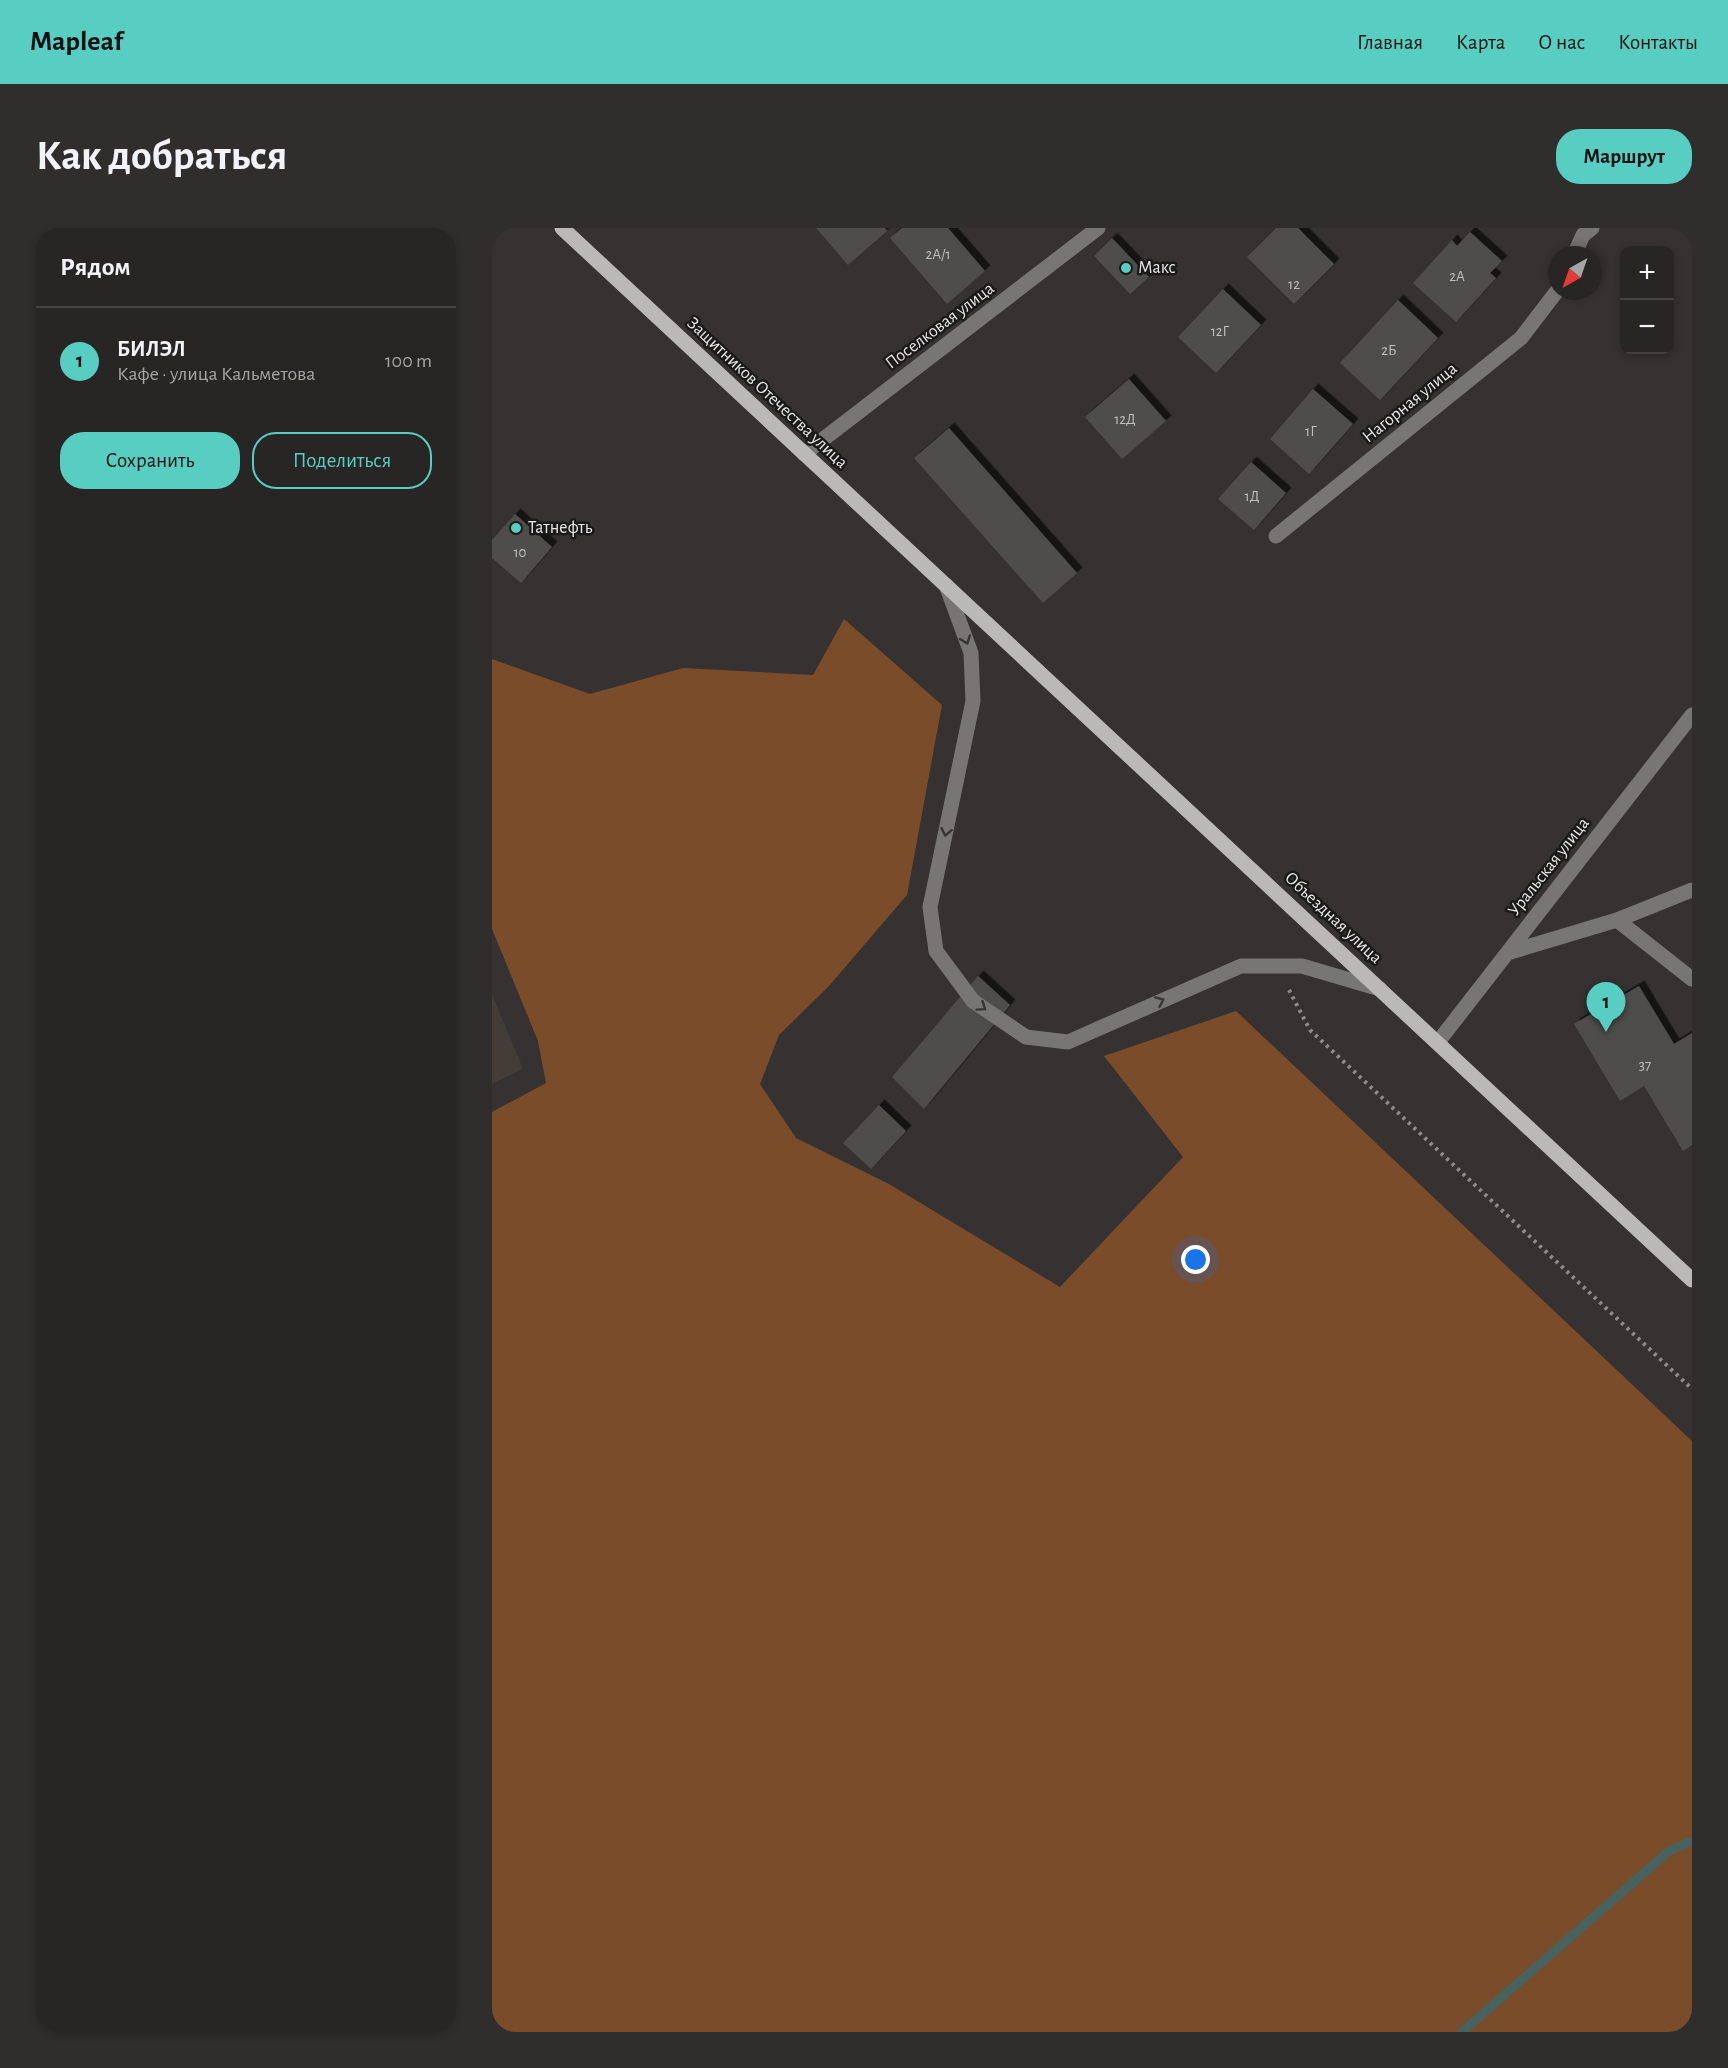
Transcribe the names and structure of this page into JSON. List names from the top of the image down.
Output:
{
  "streets": {
    "main road": ["Защитников Отечества улица", "Объездная улица"],
    "street": ["Поселковая улица", "Нагорная улица", "Уральская улица"]
  },
  "crossings": [
    ["Поселковая улица", "Защитников Отечества улица"],
    ["Защитников Отечества улица", "Объездная улица"],
    ["Уральская улица", "Объездная улица"]
  ],
  "places": ["Макс", "Татнефть"],
  "house_numbers": [
    "2А/1",
    "2А",
    "12",
    "12Г",
    "2Б",
    "12Д",
    "1Г",
    "1Д",
    "10",
    "37"
  ],
  "north": "bottom left",
  "page": {
    "header": "Mapleaf",
    "nav": [
      "Главная",
      "Карта",
      "О нас",
      "Контакты"
    ],
    "buttons": [
      "Маршрут",
      ["Сохранить", "Поделиться"]
    ],
    "title": "Как добраться",
    "heading": "Рядом",
    "map_buttons": ["+", "−"],
    "list": [
      {
        "mark": "1",
        "name": "БИЛЭЛ",
        "note": "Кафе · улица Кальметова",
        "value": "100 m"
      }
    ],
    "pins": "1"
  }
}
